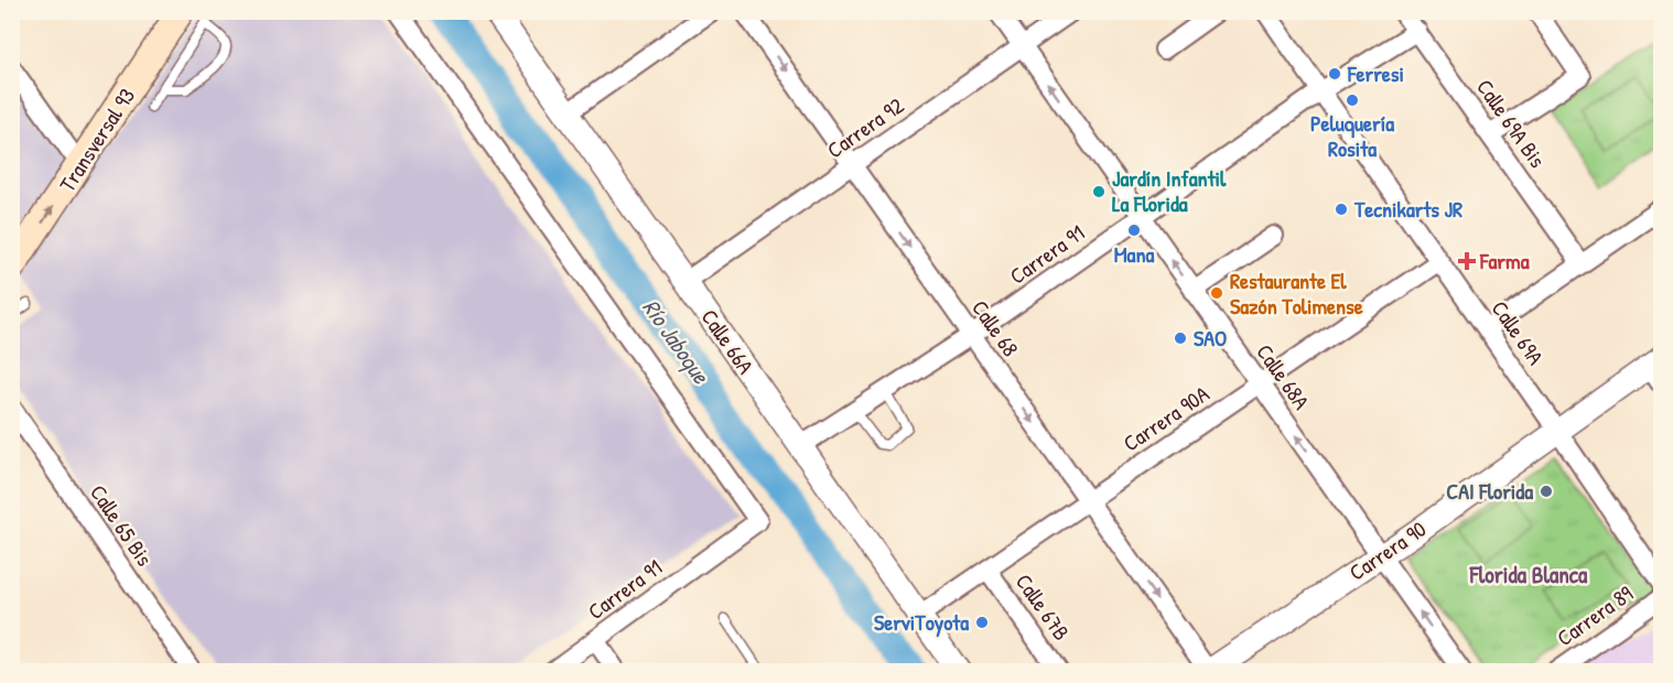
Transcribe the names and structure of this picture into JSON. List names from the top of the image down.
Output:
{
  "streets": {
    "main road": ["Transversal 93"],
    "street": [
      "Calle 69A Bis",
      "Carrera 92",
      "Carrera 91",
      "Calle 68",
      "Calle 69A",
      "Calle 66A",
      "Calle 68A",
      "Carrera 90A",
      "Calle 65 Bis",
      "Carrera 90",
      "Calle 67B",
      "Carrera 89"
    ]
  },
  "crossings": [
    ["Calle 69A Bis", "Carrera 91"],
    ["Carrera 92", "Calle 68"],
    ["Carrera 92", "Calle 66A"],
    ["Carrera 92", "Calle 68A"],
    ["Carrera 91", "Calle 68"],
    ["Carrera 91", "Calle 69A"],
    ["Carrera 91", "Calle 66A"],
    ["Carrera 91", "Calle 68A"],
    ["Calle 68", "Carrera 90A"],
    ["Calle 68", "Carrera 90"],
    ["Calle 69A", "Carrera 90A"],
    ["Calle 69A", "Carrera 90"],
    ["Calle 66A", "Carrera 90A"],
    ["Calle 68A", "Carrera 90A"],
    ["Calle 68A", "Carrera 90"],
    ["Carrera 90A", "Calle 67B"]
  ],
  "one_way": ["Transversal 93", "Calle 68", "Calle 68A"],
  "districts": ["Florida Blanca"],
  "water": ["Río Jaboque"],
  "places": {
    "other": [
      "Ferresi",
      "Peluquería Rosita",
      "Jardín Infantil La Florida",
      "Tecnikarts JR",
      "Mana",
      "Restaurante El Sazón Tolimense",
      "SAO",
      "CAI Florida",
      "ServiToyota"
    ],
    "health": ["Farma"]
  }
}
